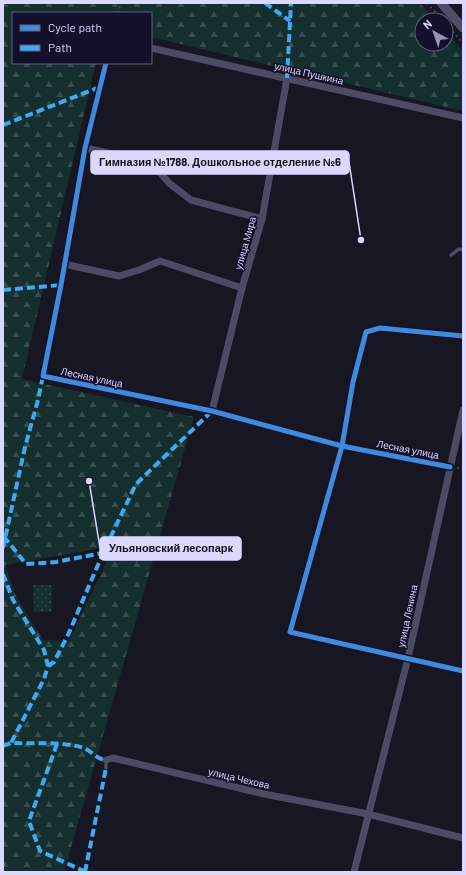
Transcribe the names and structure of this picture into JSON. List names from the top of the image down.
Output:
{
  "streets": {
    "street": [
      "улица Пушкина",
      "улица Мира",
      "Лесная улица",
      "улица Ленина",
      "улица Чехова"
    ]
  },
  "crossings": [
    ["улица Пушкина", "улица Мира"],
    ["улица Мира", "Лесная улица"],
    ["Лесная улица", "улица Ленина"],
    ["улица Ленина", "улица Чехова"]
  ],
  "places": ["Гимназия №1788. Дошкольное отделение №6", "Ульяновский лесопарк"],
  "legend": ["Cycle path", "Path"],
  "north": "top left"
}
